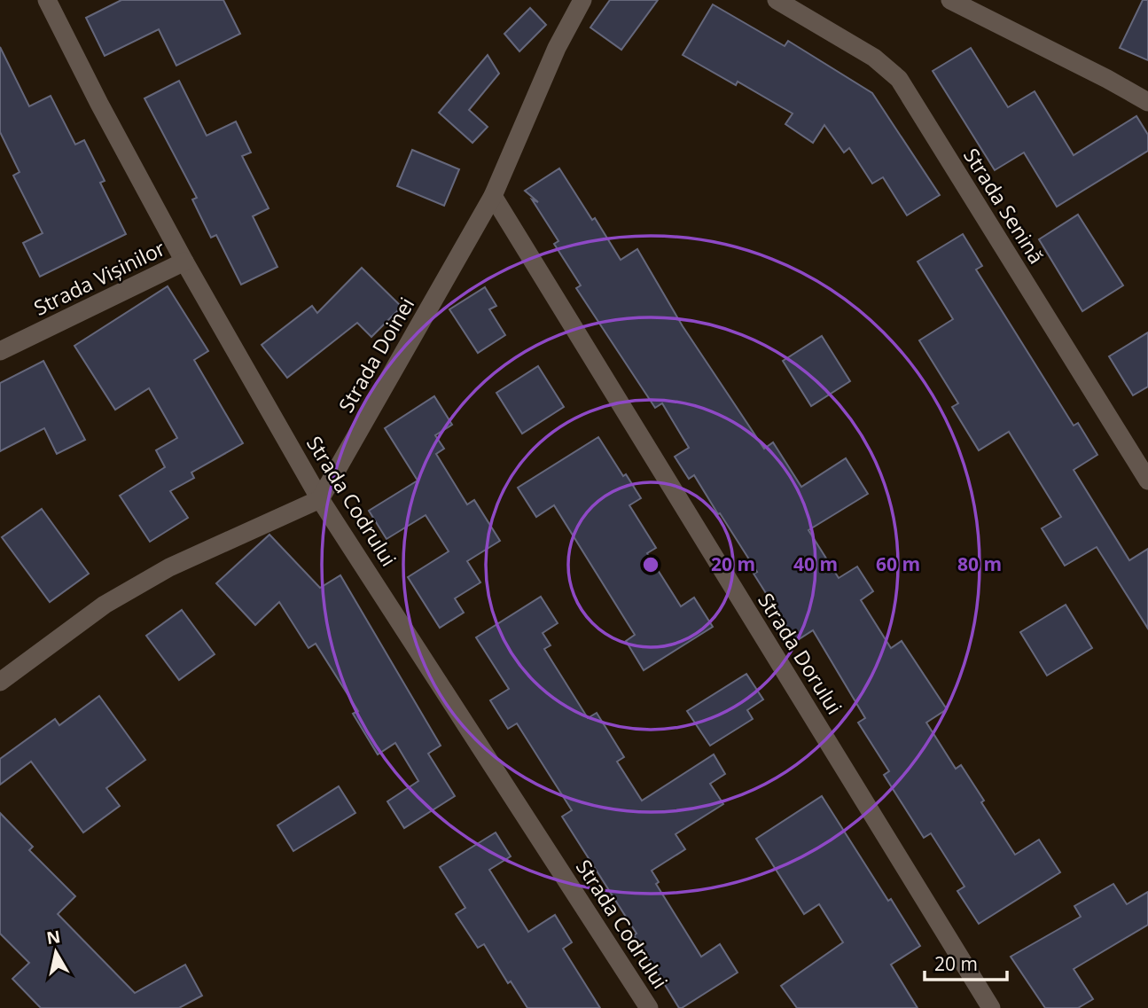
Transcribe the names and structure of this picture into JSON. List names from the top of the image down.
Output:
{
  "streets": {
    "street": [
      "Strada Senină",
      "Strada Vișinilor",
      "Strada Doinei",
      "Strada Codrului",
      "Strada Dorului"
    ]
  },
  "crossings": [
    ["Strada Vișinilor", "Strada Codrului"],
    ["Strada Doinei", "Strada Codrului"],
    ["Strada Doinei", "Strada Dorului"]
  ],
  "scale_bar": "20 m",
  "north": "top",
  "rings": [
    "20 m",
    "40 m",
    "60 m",
    "80 m"
  ]
}
